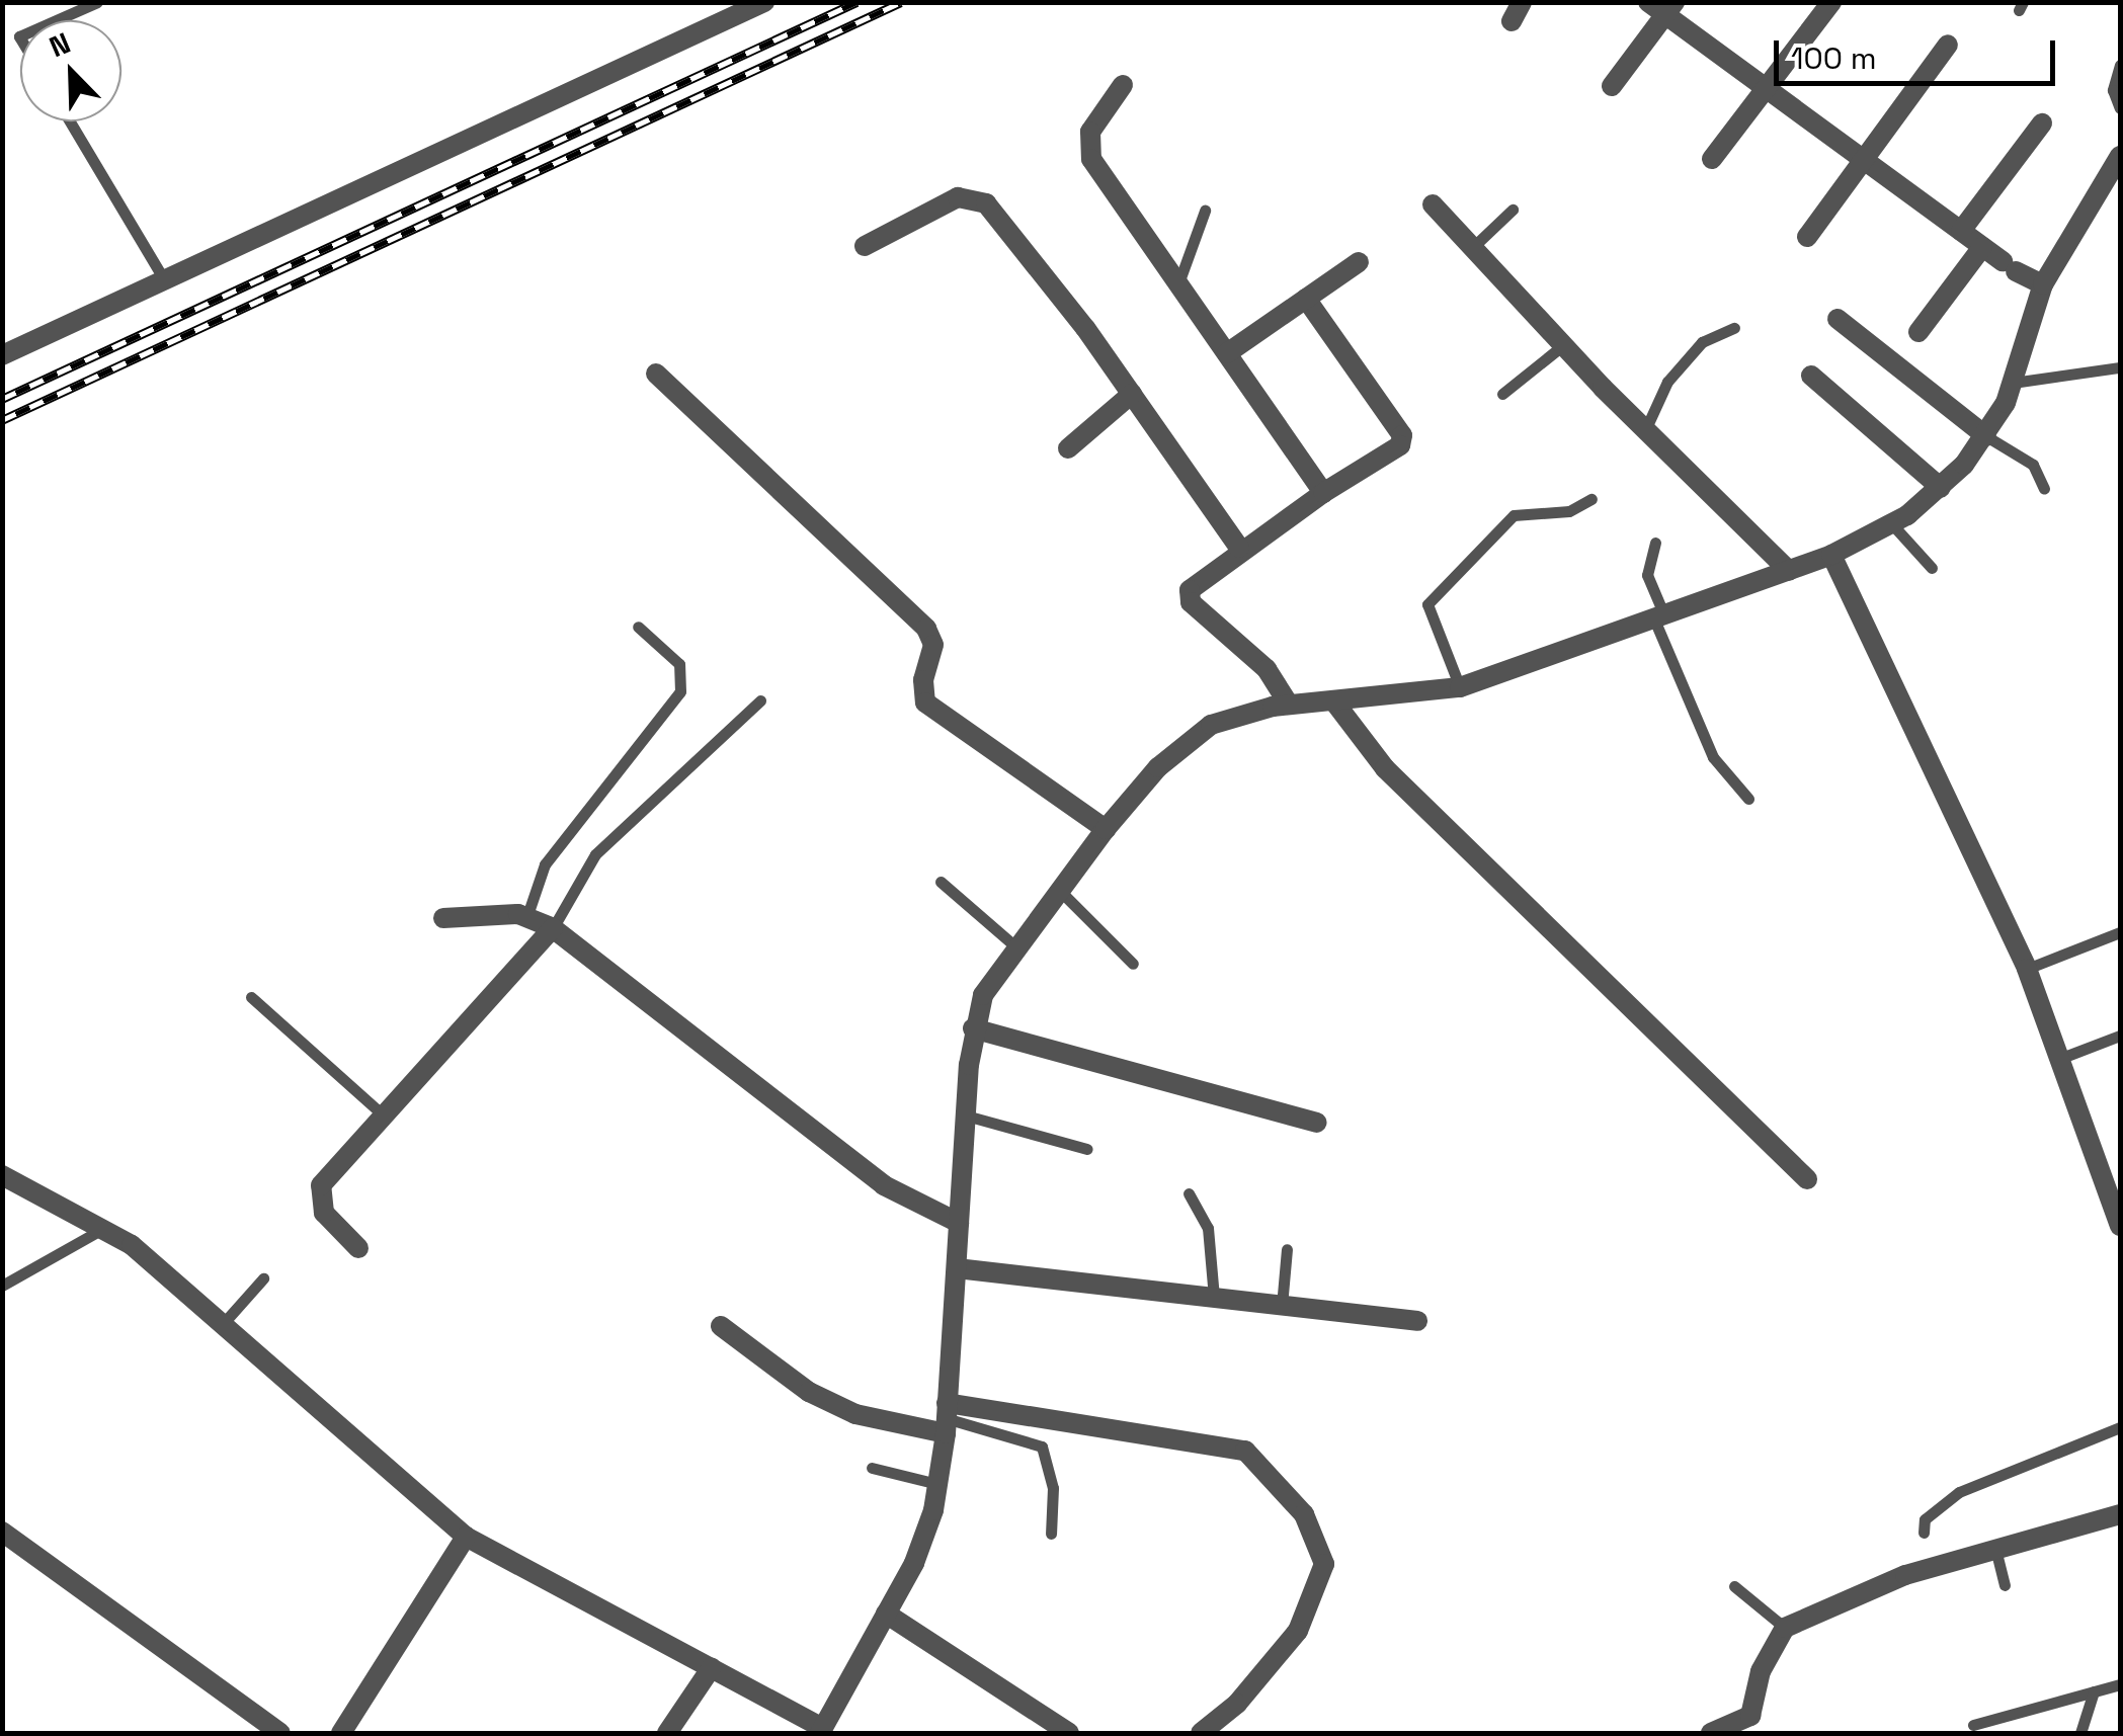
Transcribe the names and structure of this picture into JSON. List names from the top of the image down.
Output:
{
  "scale_bar": "100 m",
  "north": "top left"
}
